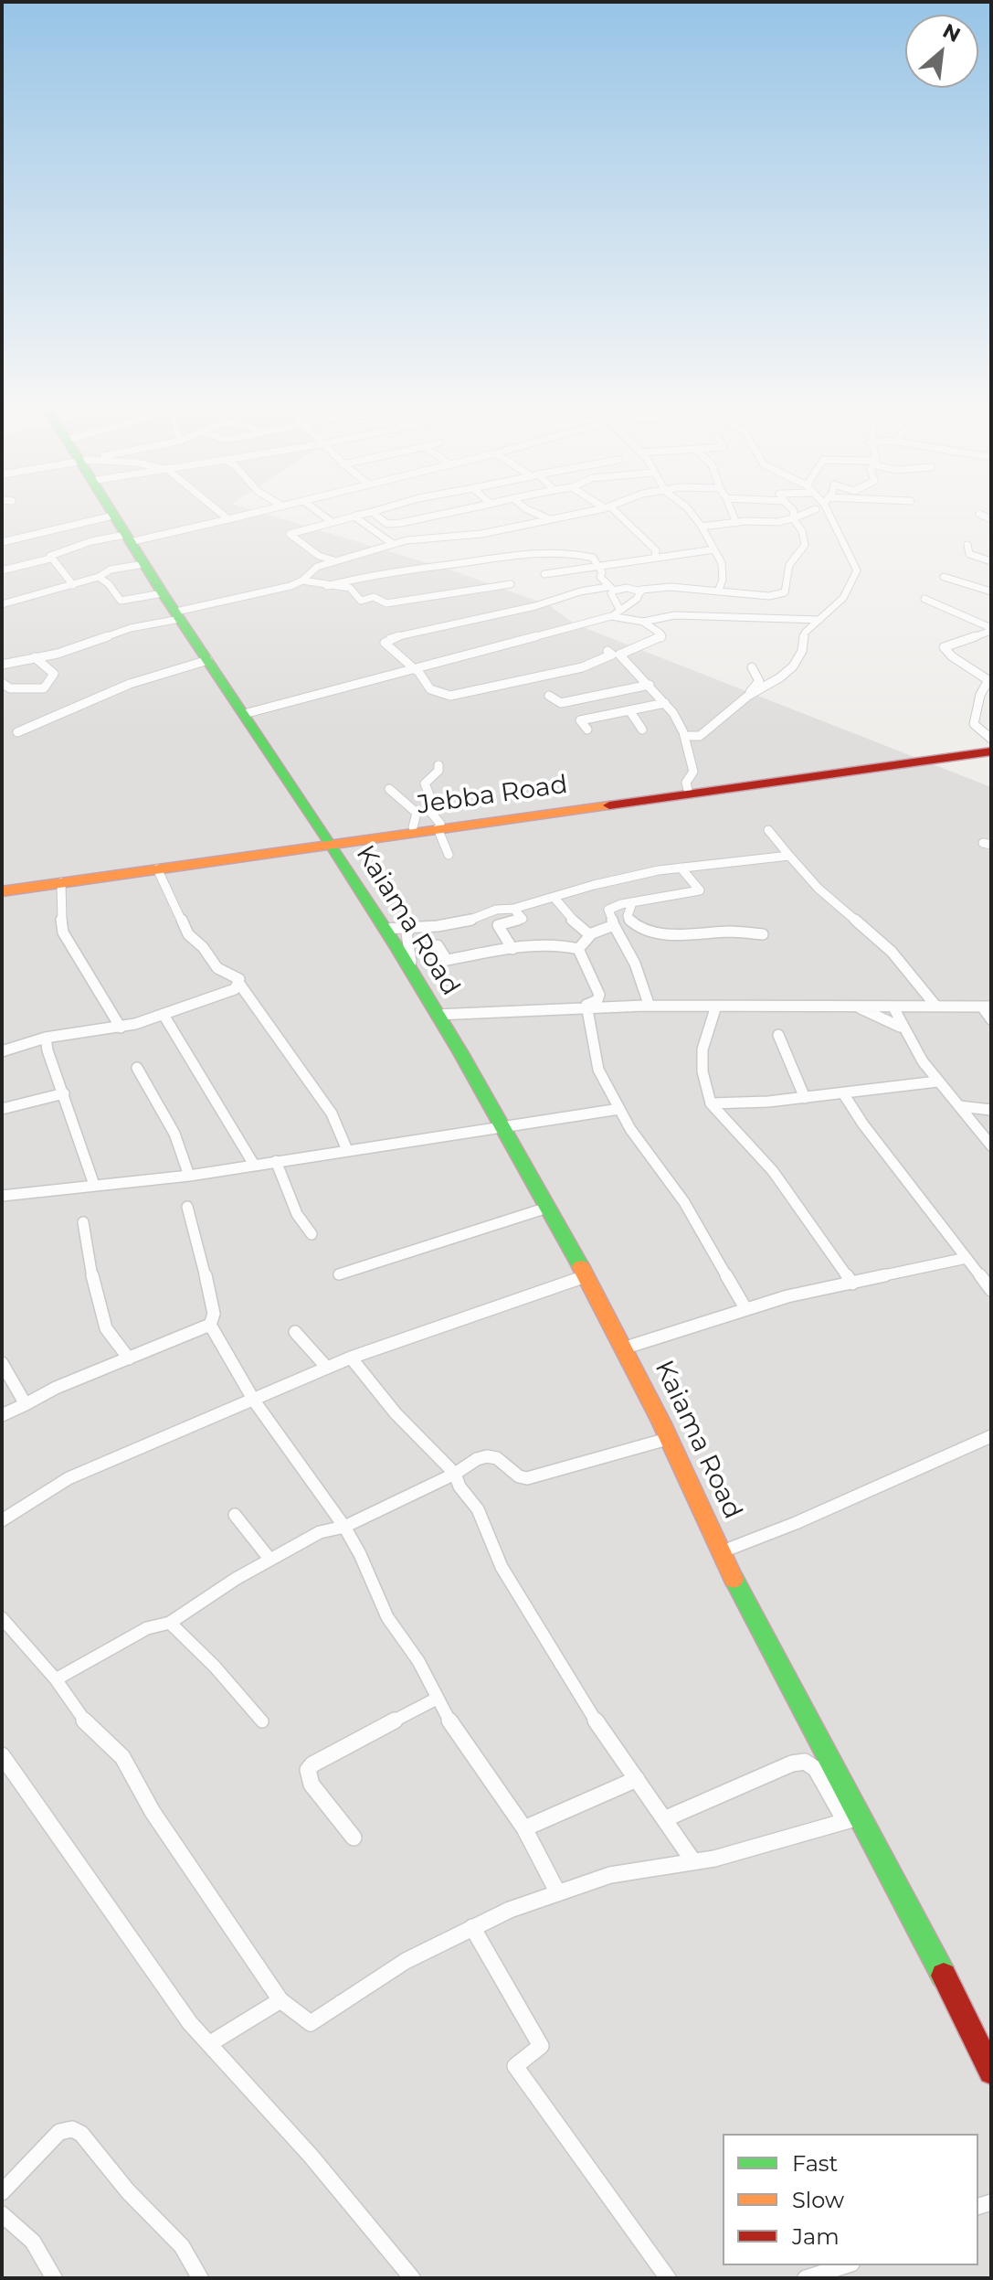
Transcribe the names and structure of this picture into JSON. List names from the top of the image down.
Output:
{
  "streets": {
    "highway": ["Jebba Road", "Kaiama Road"]
  },
  "crossings": [
    ["Jebba Road", "Kaiama Road"]
  ],
  "legend": ["Fast", "Slow", "Jam"],
  "north": "top right"
}
